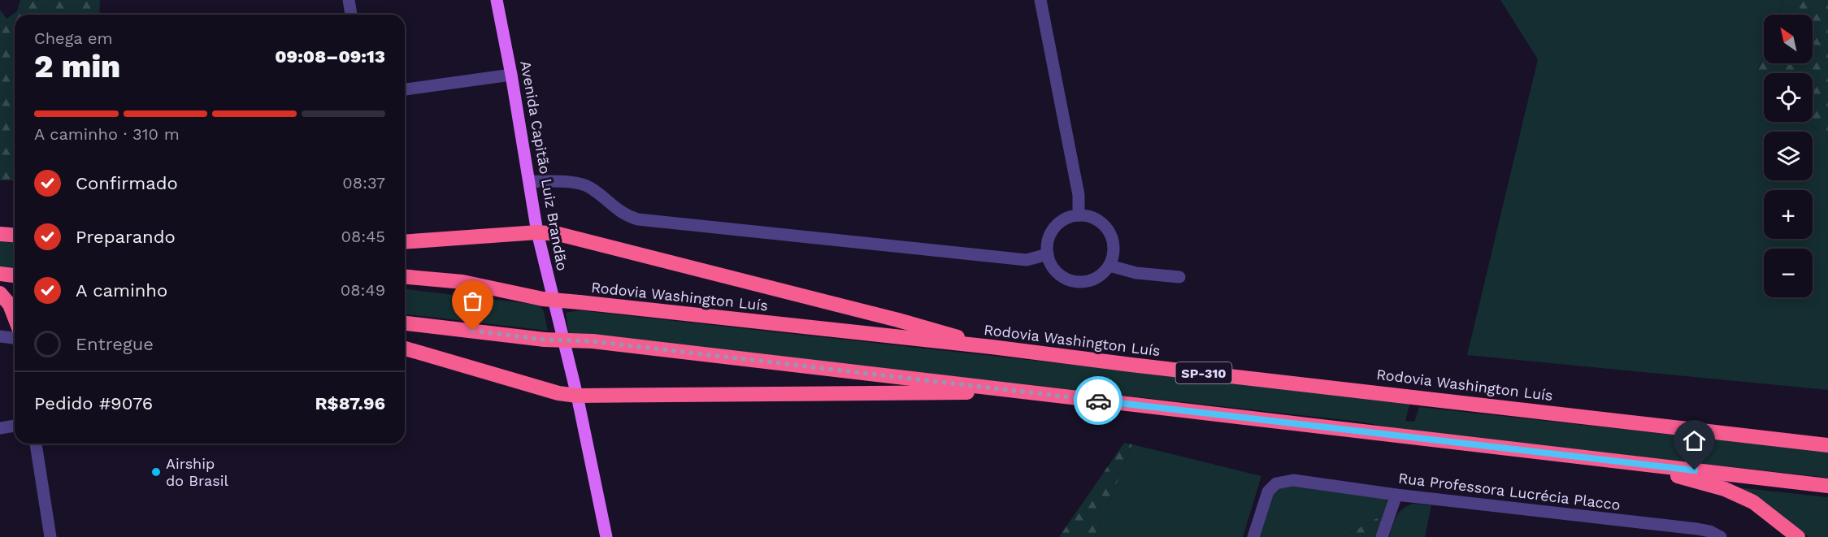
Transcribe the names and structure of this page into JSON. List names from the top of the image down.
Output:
{
  "streets": {
    "highway": ["Rodovia Washington Luís", "SP-310"],
    "main road": ["Avenida Capitão Luiz Brandão"],
    "street": ["Rua Professora Lucrécia Placco"]
  },
  "places": ["Airship do Brasil"],
  "north": "top left",
  "page": {
    "map_buttons": ["+", "−"],
    "heading": ["2 min", "Chega em", "09:08–09:13"],
    "panel": ["Pedido #9076", "R$87.96"],
    "bar": "A caminho · 310 m",
    "list": [
      ["Confirmado", "08:37"],
      ["Preparando", "08:45"],
      ["A caminho", "08:49"],
      "Entregue"
    ]
  }
}
